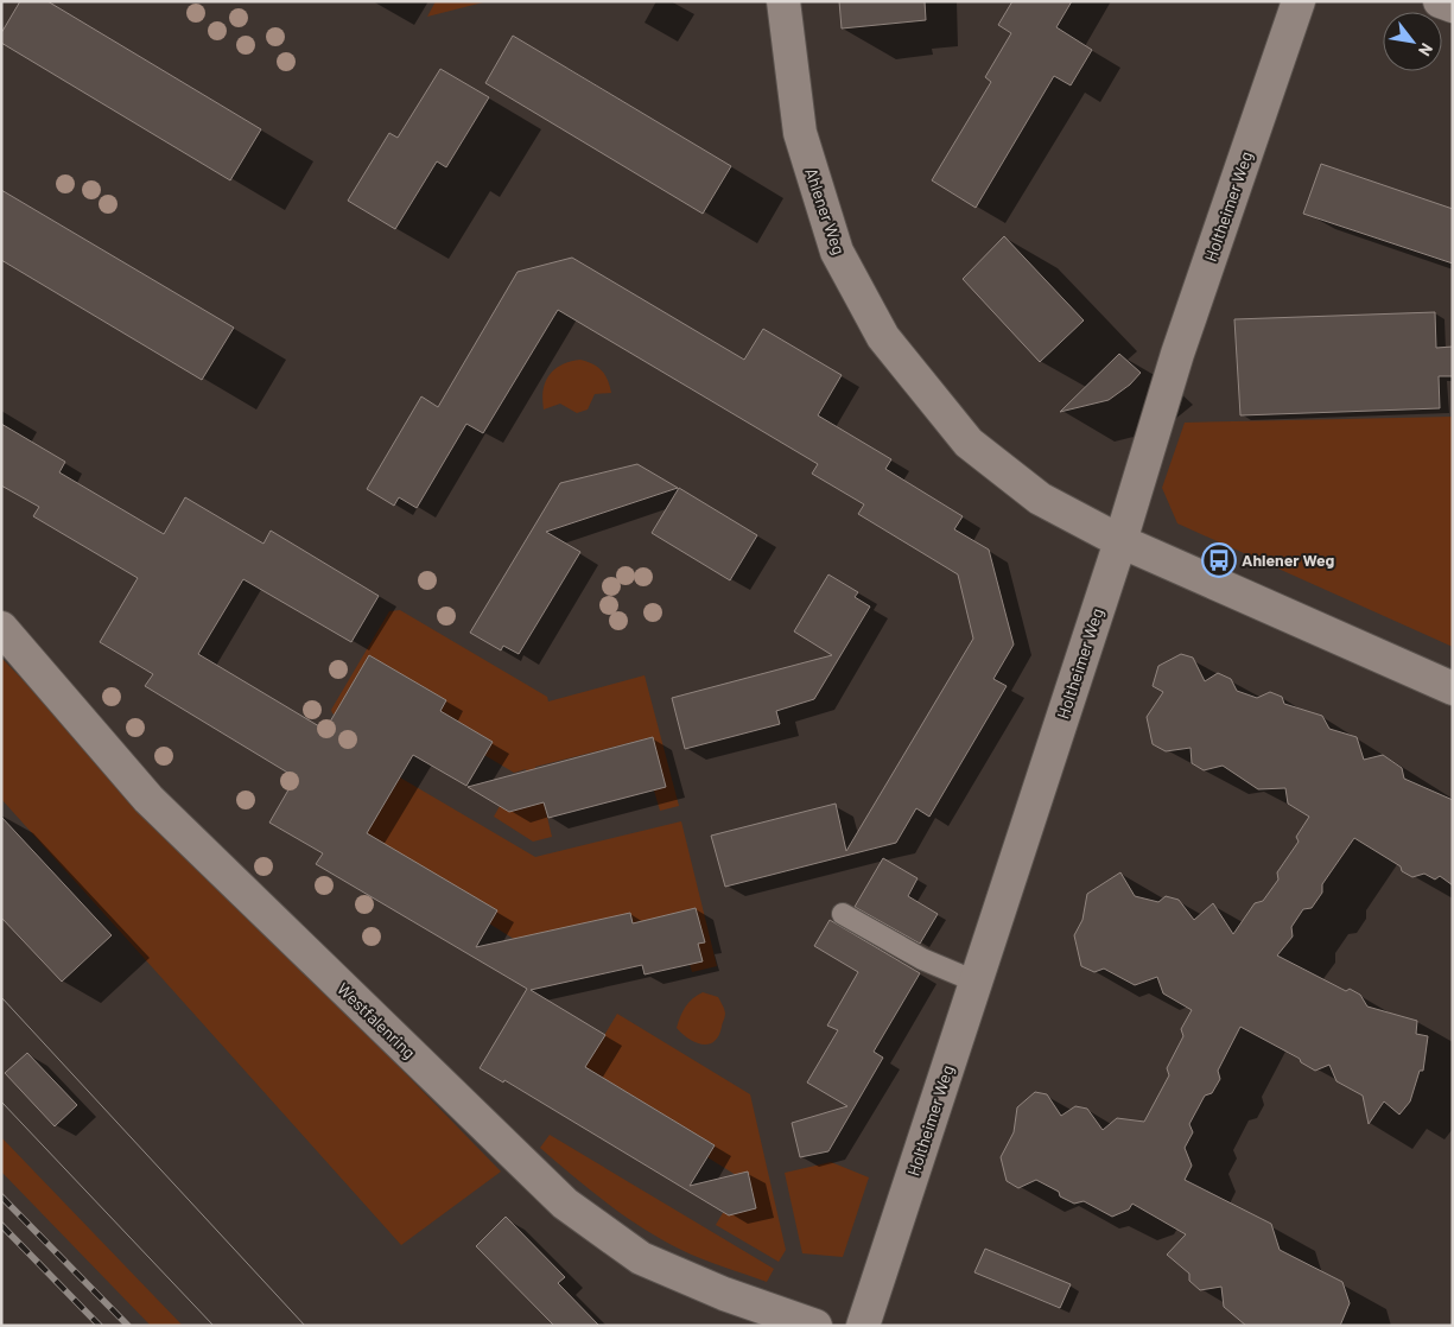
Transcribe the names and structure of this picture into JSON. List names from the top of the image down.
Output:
{
  "streets": {
    "street": ["Holtheimer Weg", "Ahlener Weg", "Westfalenring"]
  },
  "crossings": [
    ["Holtheimer Weg", "Ahlener Weg"]
  ],
  "places": {
    "bus stop": ["Ahlener Weg"]
  },
  "north": "bottom right"
}
